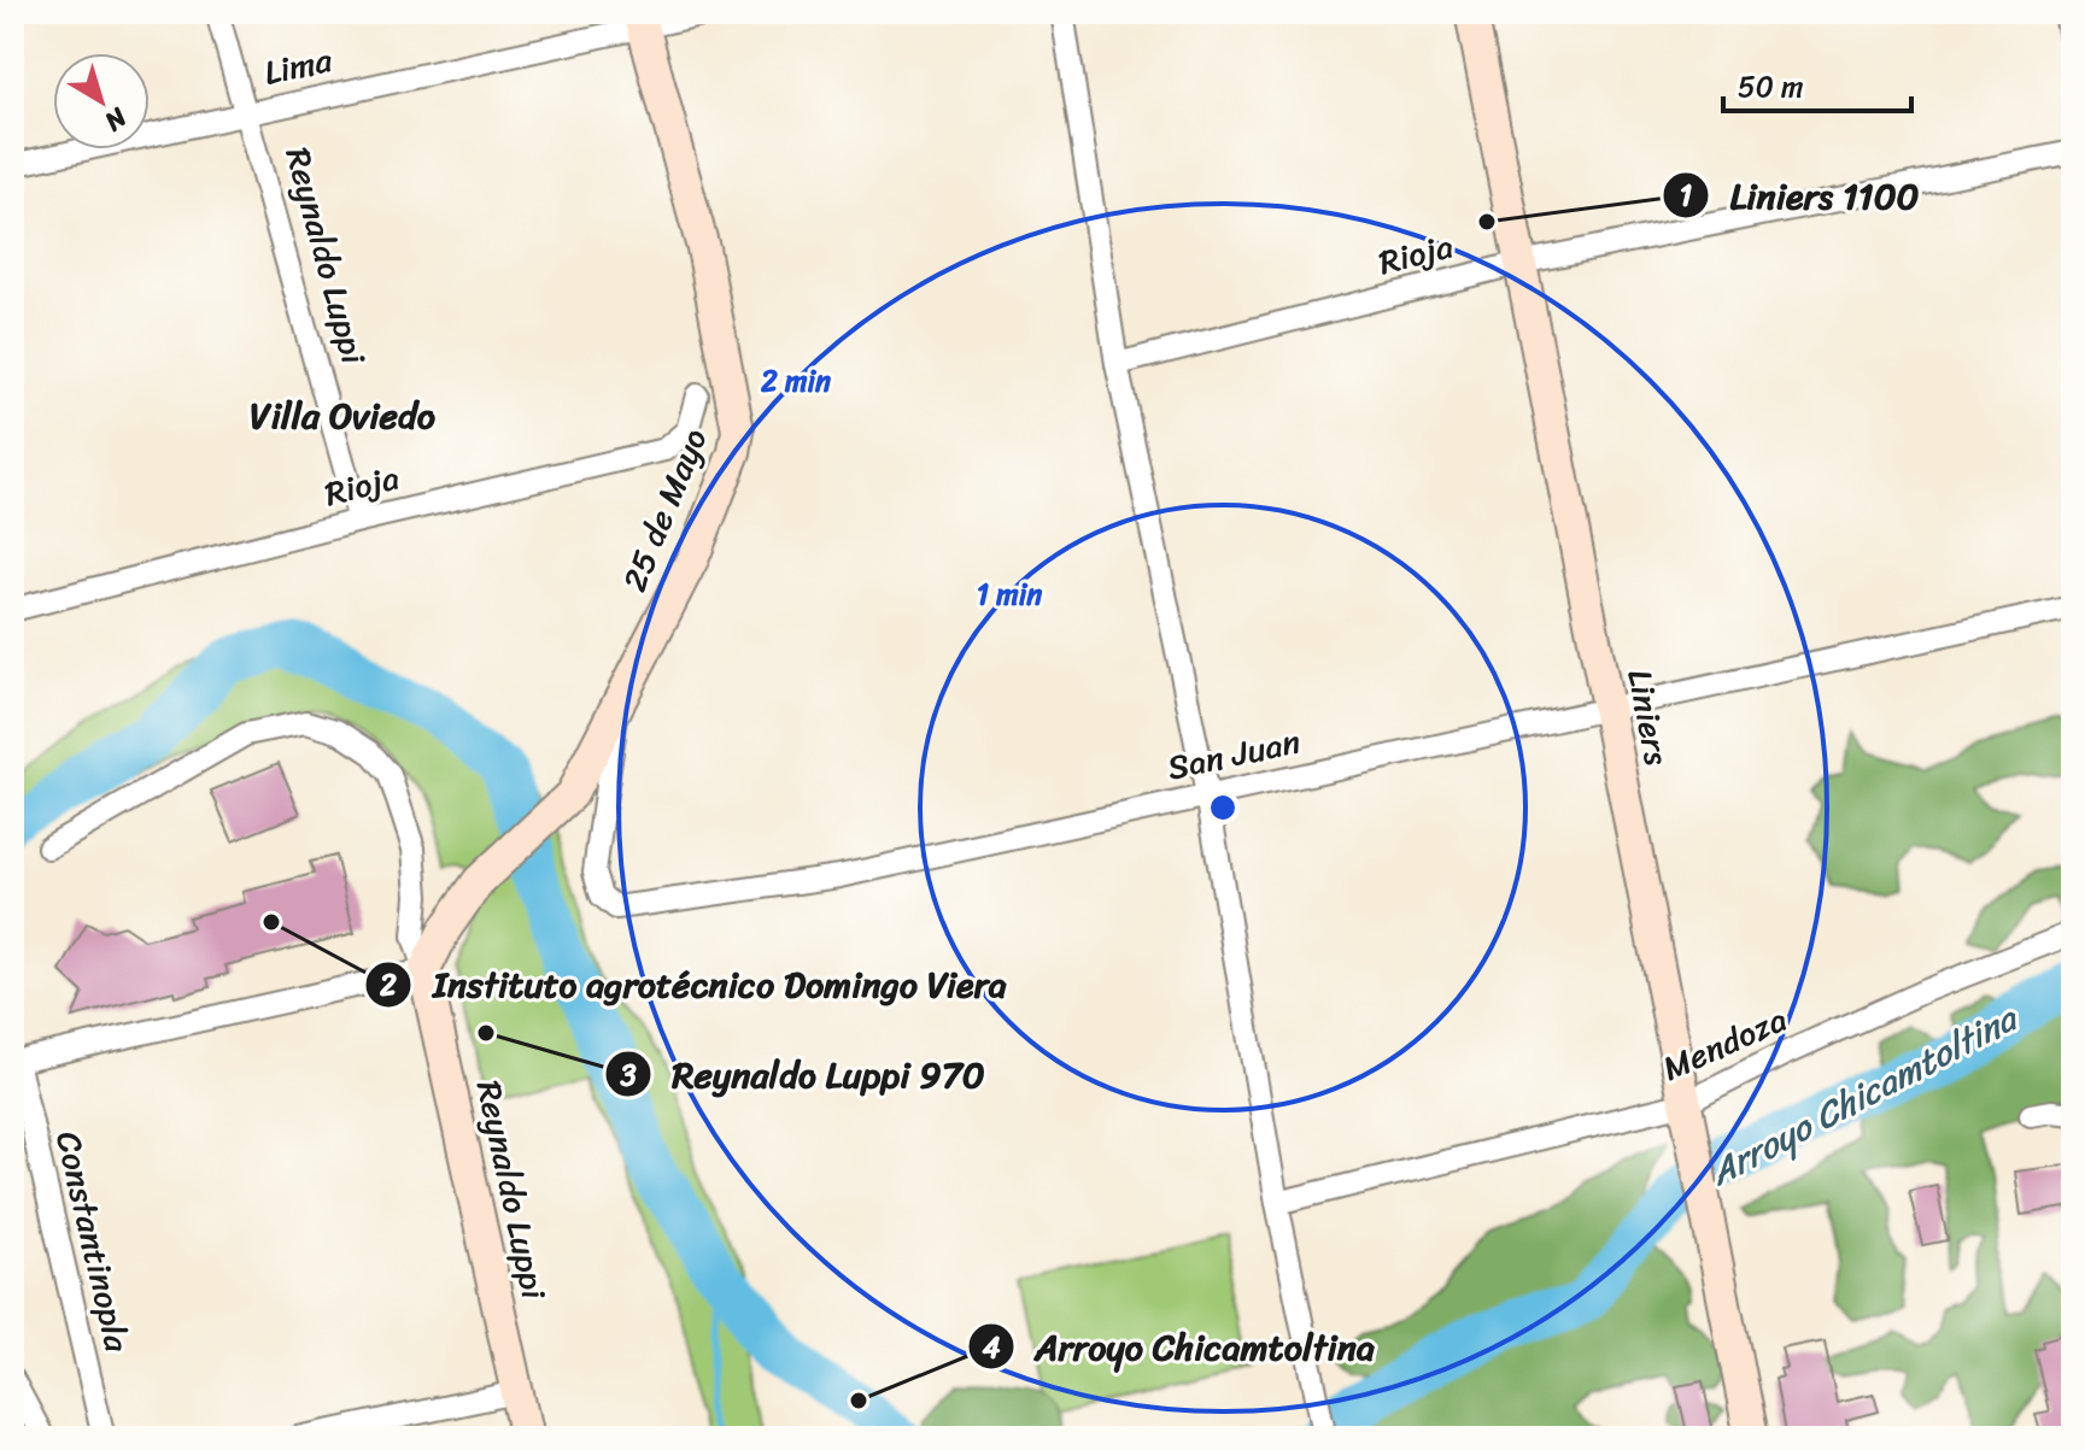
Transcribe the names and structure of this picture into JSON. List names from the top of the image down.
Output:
{
  "streets": {
    "street": [
      "Lima",
      "Rioja",
      "Reynaldo Luppi",
      "25 de Mayo",
      "Liniers",
      "San Juan",
      "Mendoza",
      "Constantinopla"
    ]
  },
  "crossings": [
    ["Lima", "Reynaldo Luppi"],
    ["Lima", "25 de Mayo"],
    ["Rioja", "Reynaldo Luppi"],
    ["Rioja", "Liniers"],
    ["Reynaldo Luppi", "25 de Mayo"],
    ["25 de Mayo", "San Juan"],
    ["Liniers", "San Juan"],
    ["Liniers", "Mendoza"]
  ],
  "districts": ["Villa Oviedo"],
  "water": ["Arroyo Chicamtoltina"],
  "places": [
    "Liniers 1100",
    "Instituto agrotécnico Domingo Viera",
    "Reynaldo Luppi 970",
    "Arroyo Chicamtoltina"
  ],
  "scale_bar": "50 m",
  "north": "bottom right",
  "rings": ["2 min", "1 min"]
}
